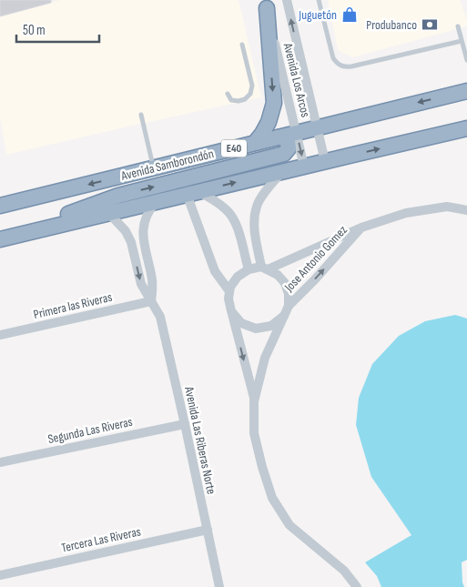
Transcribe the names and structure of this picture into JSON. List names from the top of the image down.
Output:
{
  "streets": {
    "highway": ["E40", "Avenida Samborondón"],
    "street": [
      "Avenida Los Arcos",
      "Jose Antonio Gomez",
      "Primera las Riveras",
      "Segunda Las Riveras",
      "Avenida Las Riberas Norte",
      "Tercera Las Riveras"
    ]
  },
  "crossings": [
    ["Avenida Los Arcos", "Avenida Samborondón"],
    ["Primera las Riveras", "Avenida Las Riberas Norte"],
    ["Segunda Las Riveras", "Avenida Las Riberas Norte"],
    ["Avenida Las Riberas Norte", "Tercera Las Riveras"]
  ],
  "places": {
    "shop": ["Juguetón"],
    "bank": ["Produbanco"]
  },
  "scale_bar": "50 m"
}
